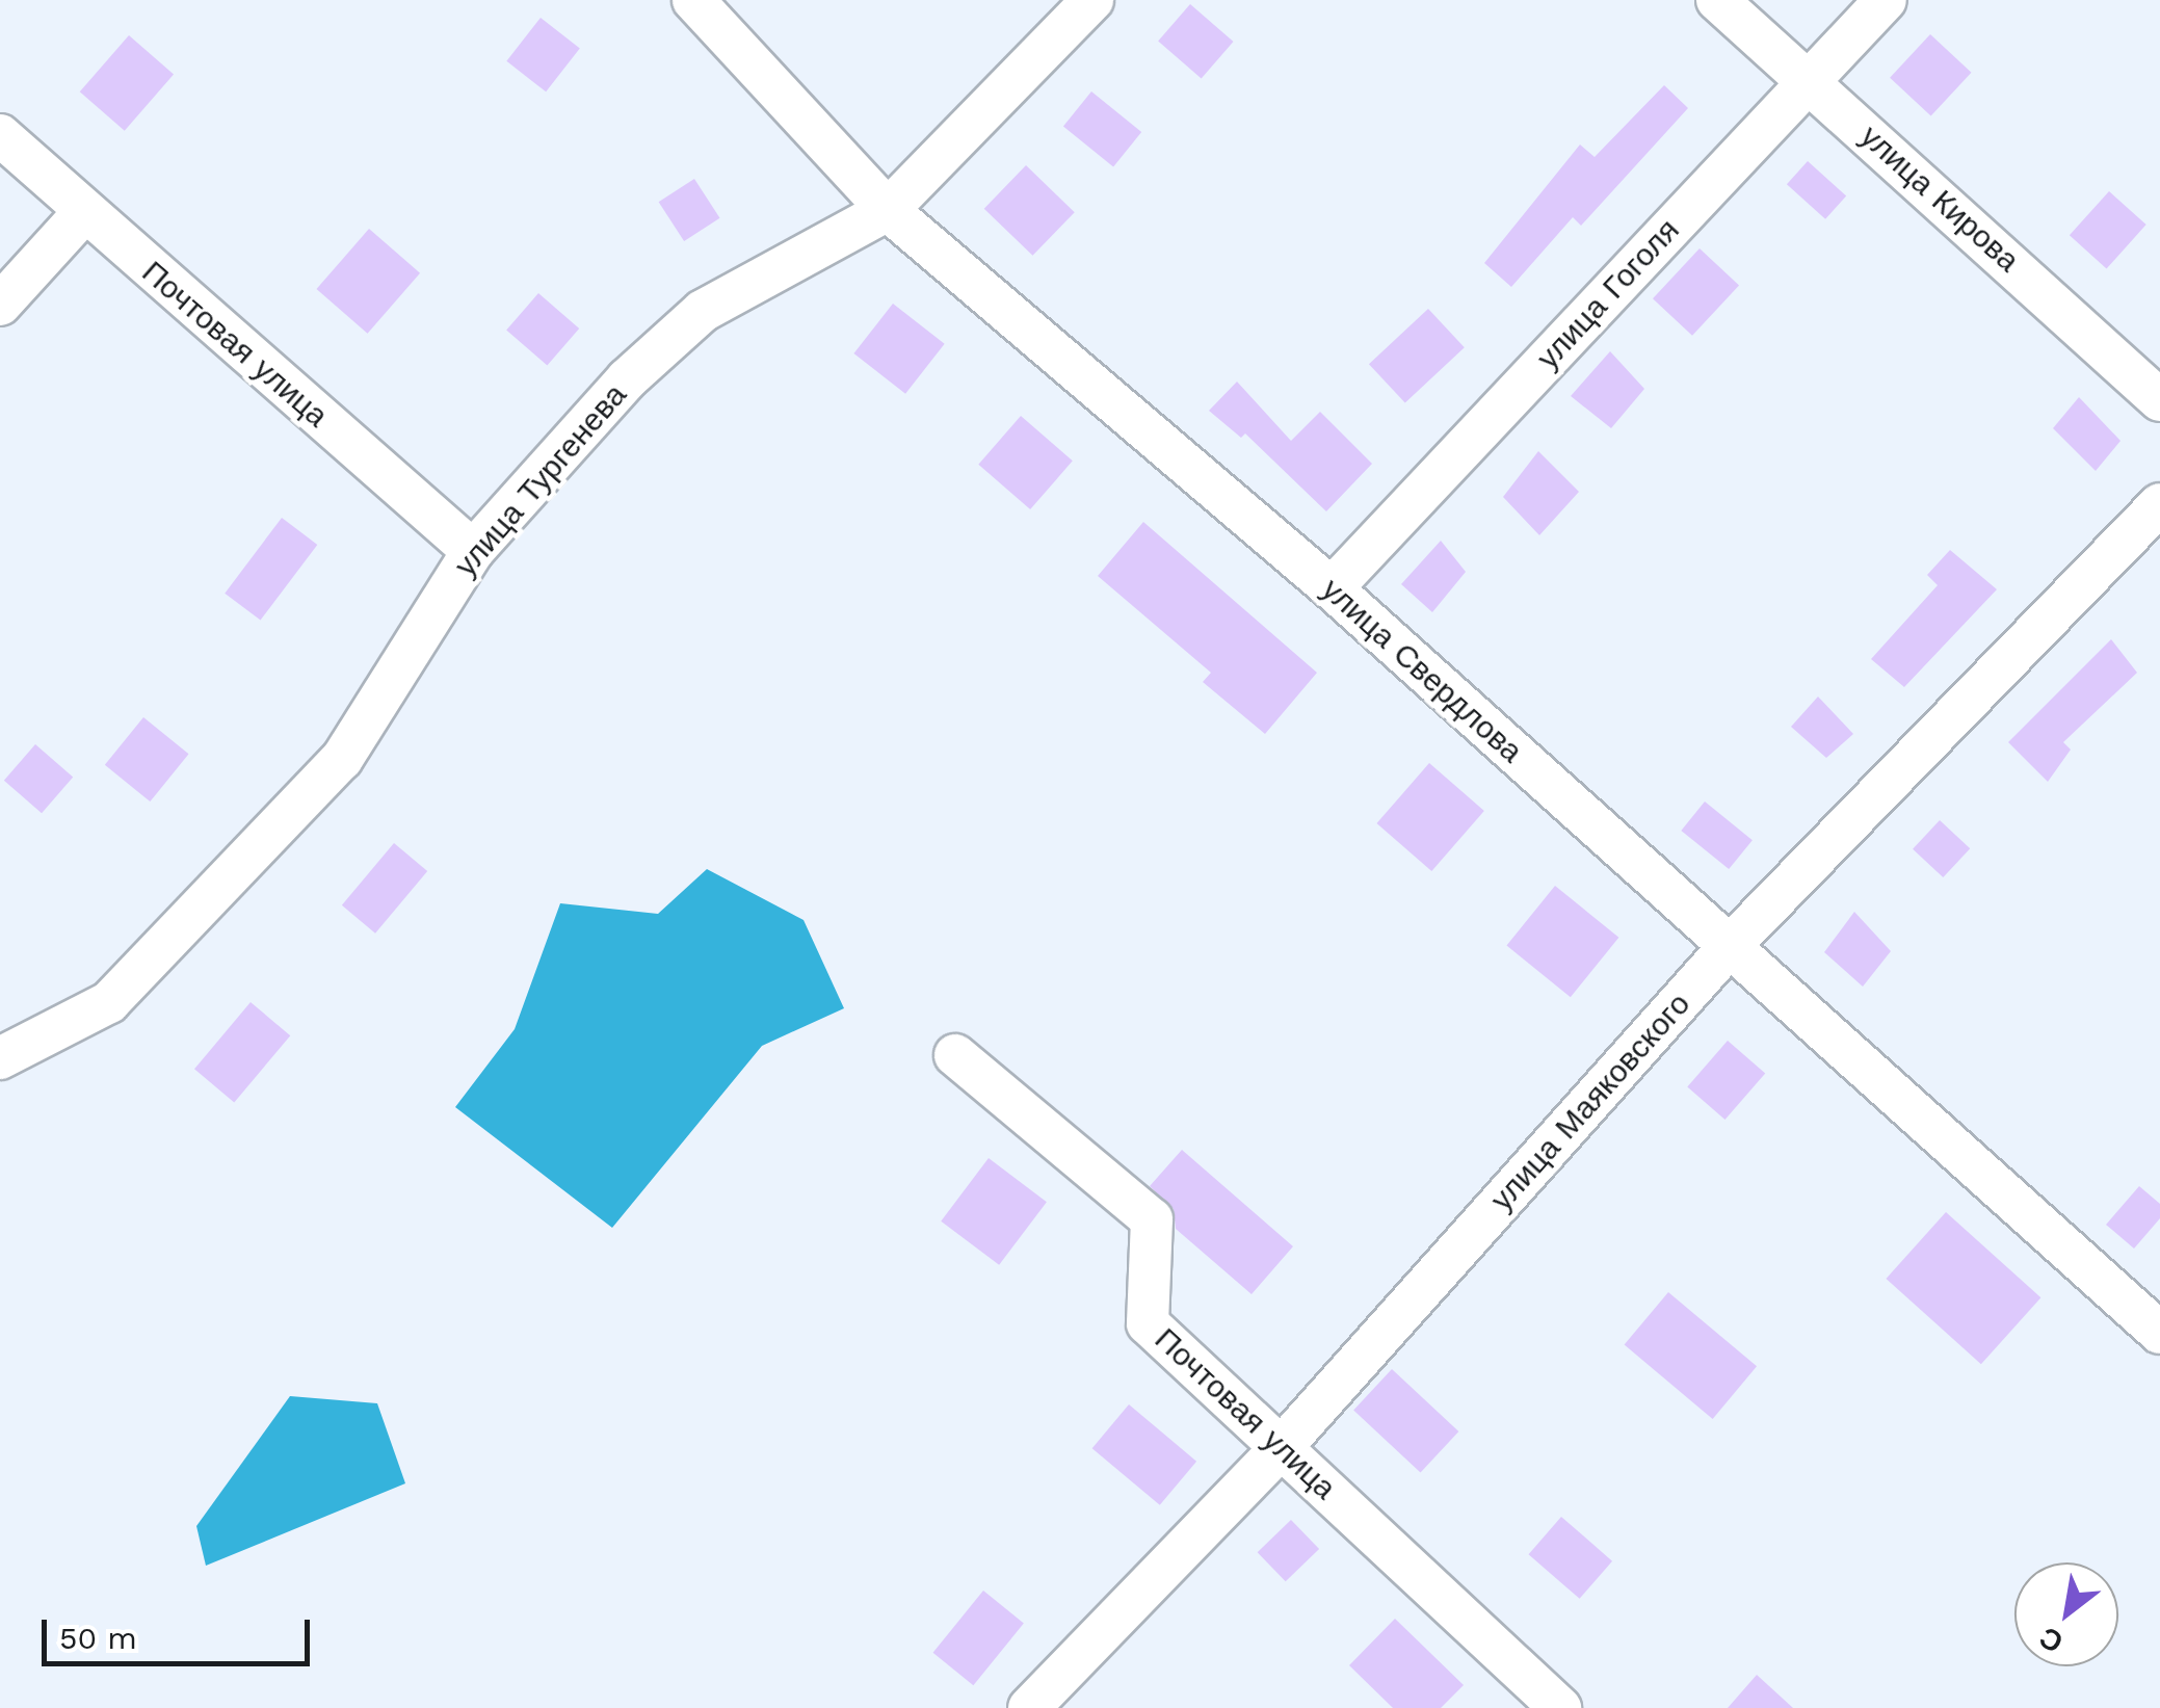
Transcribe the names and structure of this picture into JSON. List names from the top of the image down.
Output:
{
  "streets": {
    "street": [
      "улица Кирова",
      "улица Гоголя",
      "Почтовая улица",
      "улица Тургенева",
      "улица Свердлова",
      "улица Маяковского"
    ]
  },
  "crossings": [
    ["улица Кирова", "улица Гоголя"],
    ["улица Гоголя", "улица Свердлова"],
    ["Почтовая улица", "улица Тургенева"],
    ["Почтовая улица", "улица Маяковского"],
    ["улица Тургенева", "улица Свердлова"],
    ["улица Свердлова", "улица Маяковского"]
  ],
  "scale_bar": "50 m",
  "north": "bottom left"
}
